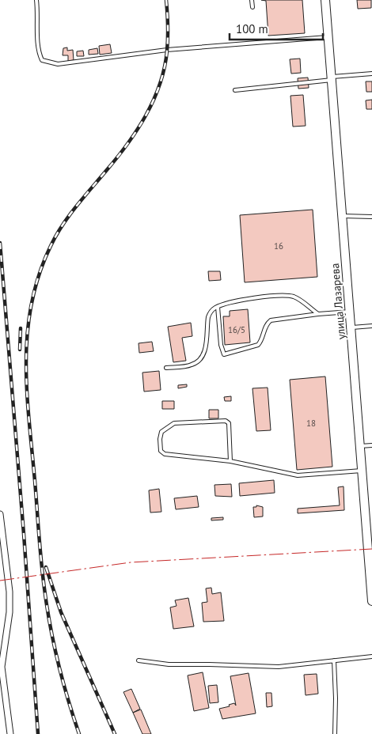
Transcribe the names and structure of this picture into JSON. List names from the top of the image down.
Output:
{
  "streets": {
    "main road": ["улица Лазарева"]
  },
  "house_numbers": ["16", "16/5", "18"],
  "scale_bar": "100 m"
}
